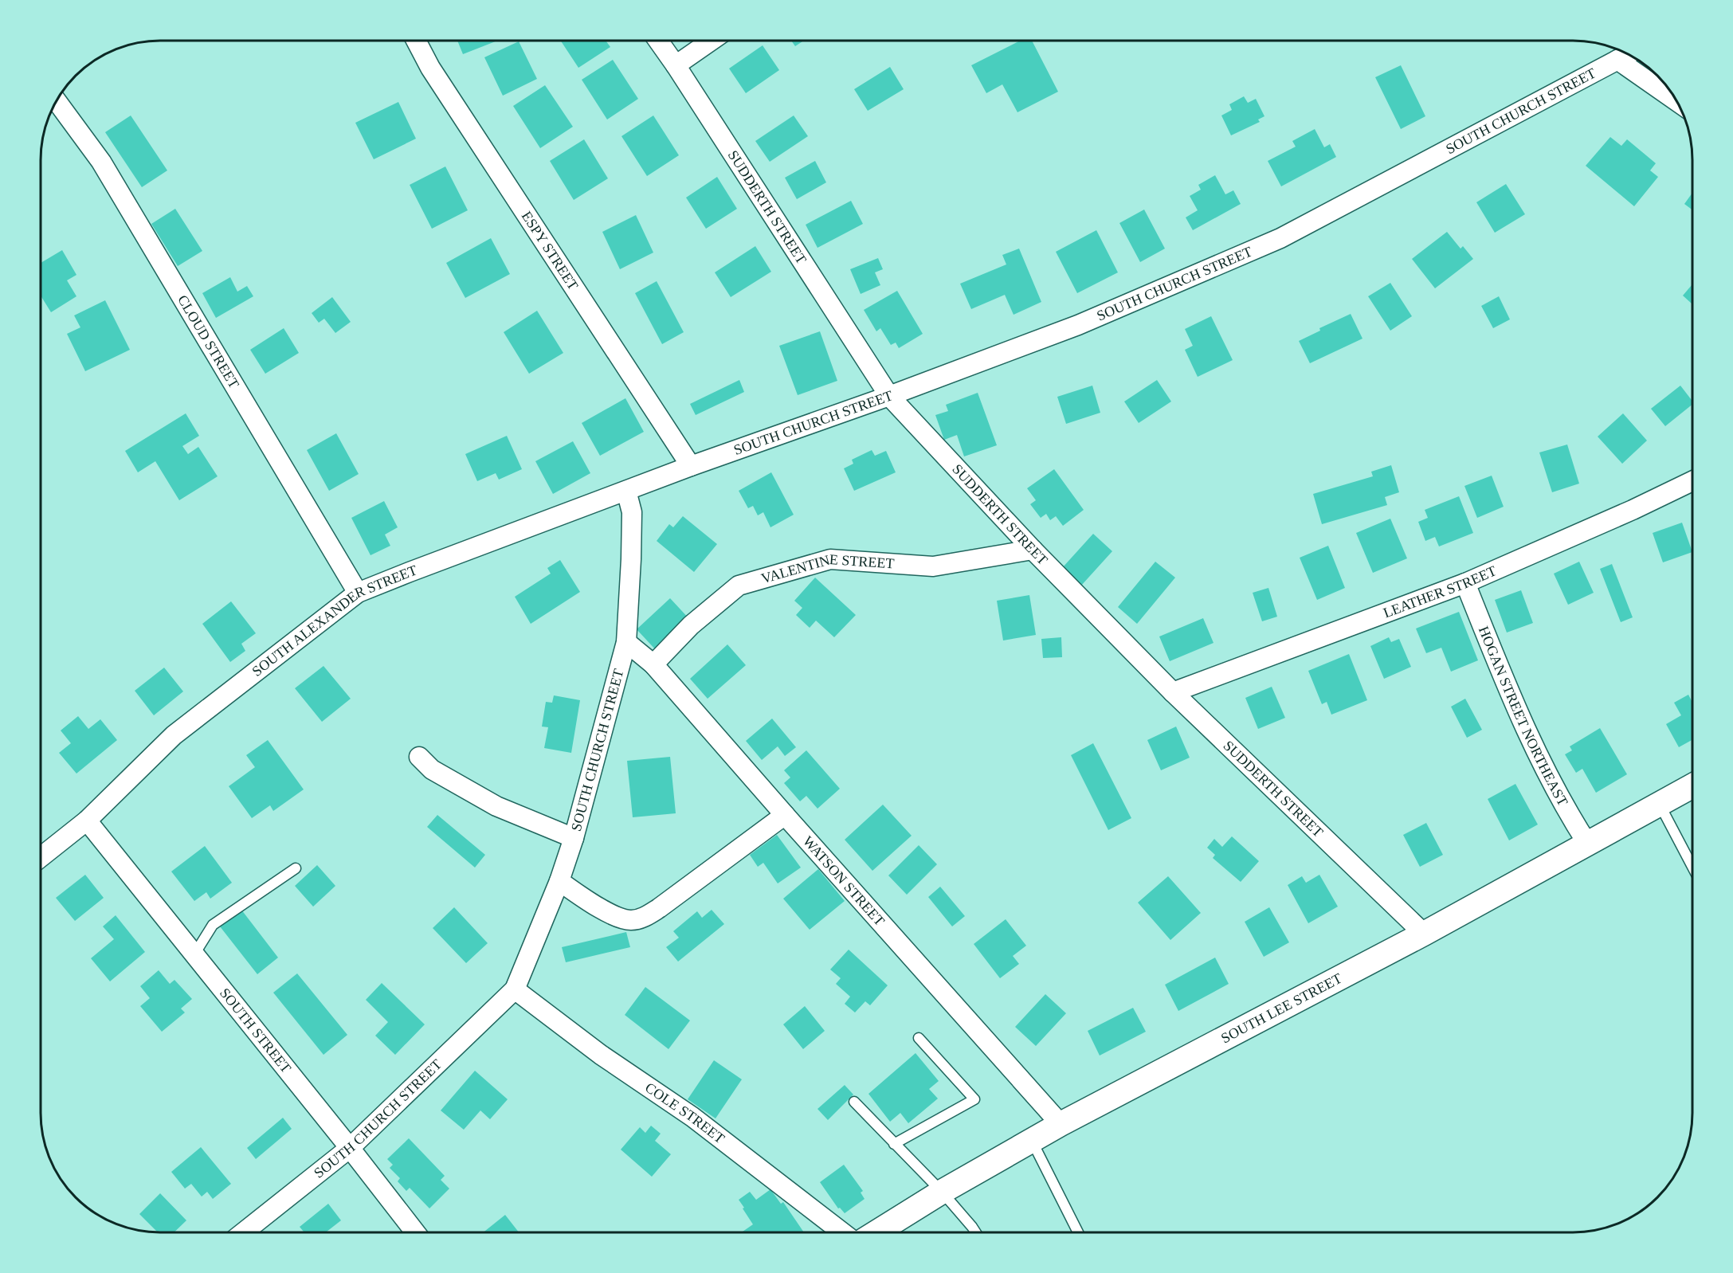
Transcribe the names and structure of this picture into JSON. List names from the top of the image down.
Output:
{
  "streets": {
    "street": [
      "SOUTH CHURCH STREET",
      "SUDDERTH STREET",
      "ESPY STREET",
      "CLOUD STREET",
      "VALENTINE STREET",
      "LEATHER STREET",
      "SOUTH ALEXANDER STREET",
      "HOGAN STREET NORTHEAST",
      "WATSON STREET",
      "SOUTH LEE STREET",
      "SOUTH STREET",
      "COLE STREET"
    ]
  },
  "crossings": [
    ["SOUTH CHURCH STREET", "SUDDERTH STREET"],
    ["SOUTH CHURCH STREET", "ESPY STREET"],
    ["SOUTH CHURCH STREET", "SOUTH ALEXANDER STREET"],
    ["SOUTH CHURCH STREET", "WATSON STREET"],
    ["SOUTH CHURCH STREET", "SOUTH STREET"],
    ["SOUTH CHURCH STREET", "COLE STREET"],
    ["SUDDERTH STREET", "VALENTINE STREET"],
    ["SUDDERTH STREET", "LEATHER STREET"],
    ["SUDDERTH STREET", "SOUTH LEE STREET"],
    ["ESPY STREET", "SOUTH ALEXANDER STREET"],
    ["CLOUD STREET", "SOUTH ALEXANDER STREET"],
    ["VALENTINE STREET", "WATSON STREET"],
    ["LEATHER STREET", "HOGAN STREET NORTHEAST"],
    ["SOUTH ALEXANDER STREET", "SOUTH STREET"],
    ["HOGAN STREET NORTHEAST", "SOUTH LEE STREET"],
    ["WATSON STREET", "SOUTH LEE STREET"]
  ]
}
